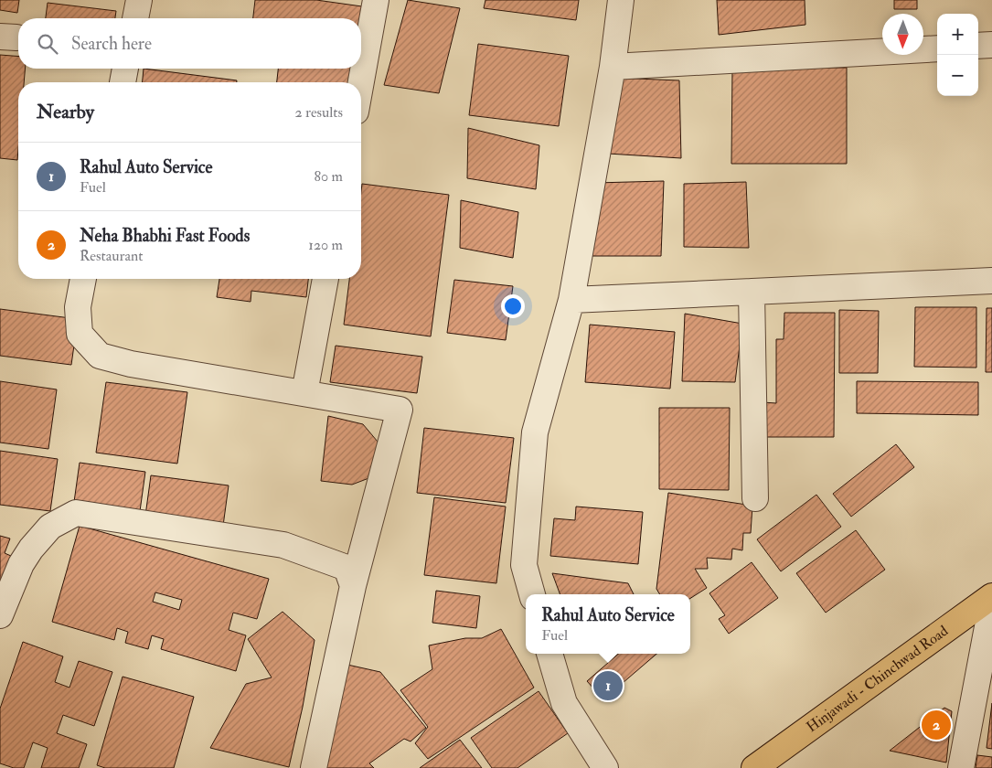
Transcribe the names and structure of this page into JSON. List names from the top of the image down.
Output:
{
  "streets": {
    "main road": ["Hinjawadi - Chinchwad Road"]
  },
  "north": "bottom",
  "page": {
    "map_buttons": ["+", "−"],
    "search": "Search here",
    "heading": ["Nearby", "2 results"],
    "list": [
      {
        "mark": "1",
        "name": "Rahul Auto Service",
        "note": "Fuel",
        "value": "80 m"
      },
      {
        "mark": "2",
        "name": "Neha Bhabhi Fast Foods",
        "note": "Restaurant",
        "value": "120 m"
      }
    ],
    "popup": ["Rahul Auto Service", "Fuel"],
    "pins": ["1", "2"]
  }
}
